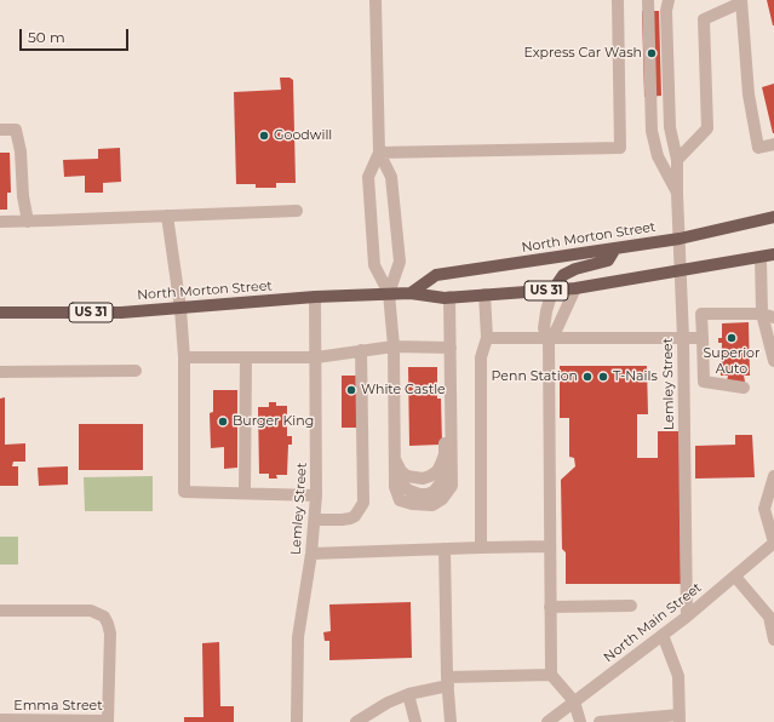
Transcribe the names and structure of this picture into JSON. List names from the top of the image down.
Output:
{
  "streets": {
    "main road": ["North Morton Street", "US 31"],
    "street": ["Lemley Street", "North Main Street", "Emma Street"]
  },
  "crossings": [
    ["North Morton Street", "Lemley Street"],
    ["Lemley Street", "North Main Street"]
  ],
  "places": [
    "Express Car Wash",
    "Goodwill",
    "Superior Auto",
    "Penn Station",
    "T-Nails",
    "White Castle",
    "Burger King"
  ],
  "scale_bar": "50 m"
}
